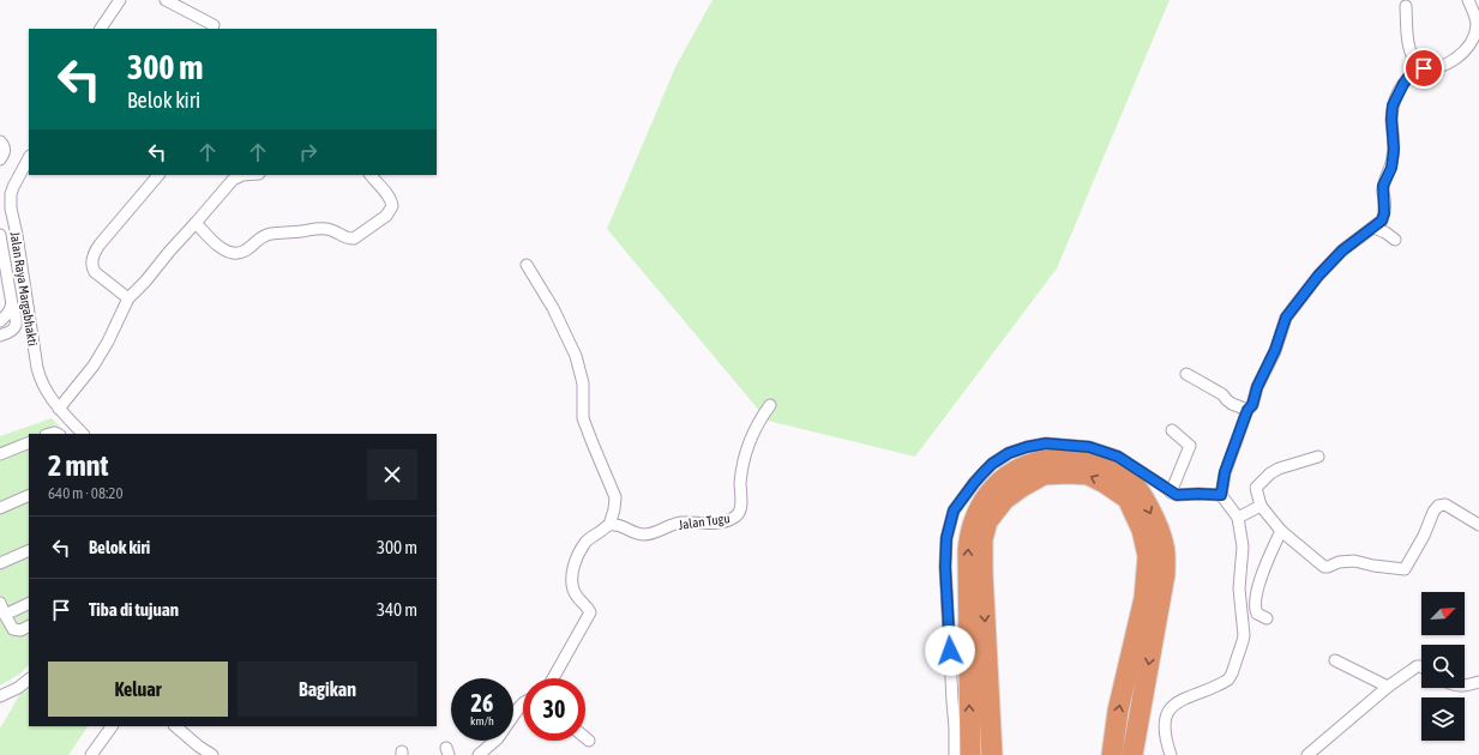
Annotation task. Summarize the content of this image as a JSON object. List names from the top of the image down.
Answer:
{
  "streets": {
    "street": ["Jalan Raya Margabhakti", "Jalan Tugu"]
  },
  "north": "top right",
  "page": {
    "turn": ["300 m", "Belok kiri"],
    "heading": ["2 mnt", "640 m · 08:20"],
    "list": [
      {
        "name": "Belok kiri",
        "value": "300 m"
      },
      {
        "name": "Tiba di tujuan",
        "value": "340 m"
      }
    ],
    "buttons": ["Keluar", "Bagikan"],
    "speed": "26 km/h",
    "limit": "30"
  }
}
